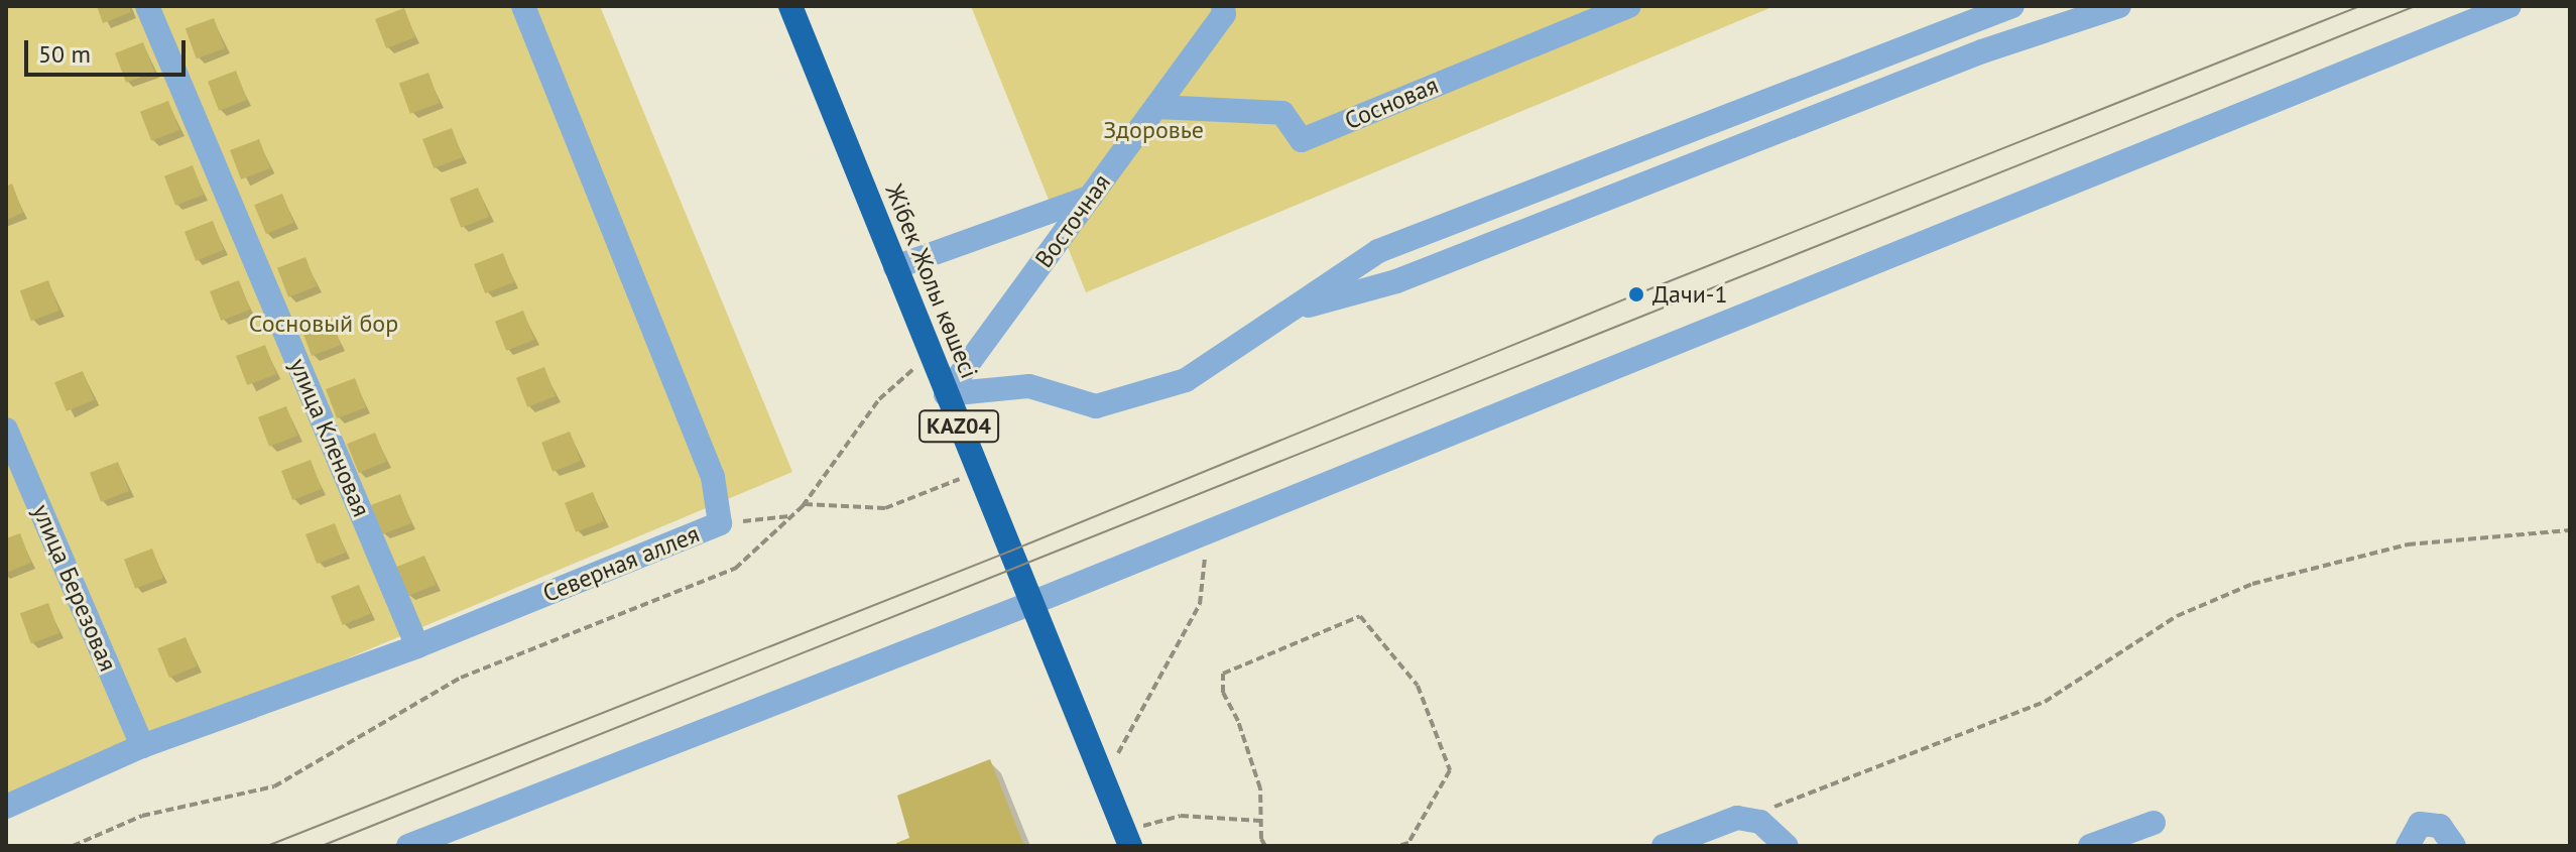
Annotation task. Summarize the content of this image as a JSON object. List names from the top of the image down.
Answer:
{
  "streets": {
    "highway": ["Жібек Жолы көшесі", "KАZ04"],
    "street": [
      "Сосновая",
      "Восточная",
      "улица Кленовая",
      "Северная аллея",
      "улица Березовая"
    ]
  },
  "crossings": [
    ["Сосновая", "Восточная"],
    ["Восточная", "Жібек Жолы көшесі"],
    ["улица Кленовая", "Северная аллея"],
    ["Северная аллея", "улица Березовая"]
  ],
  "parks": ["Здоровье", "Сосновый бор"],
  "places": ["Дачи-1"],
  "scale_bar": "50 m"
}
